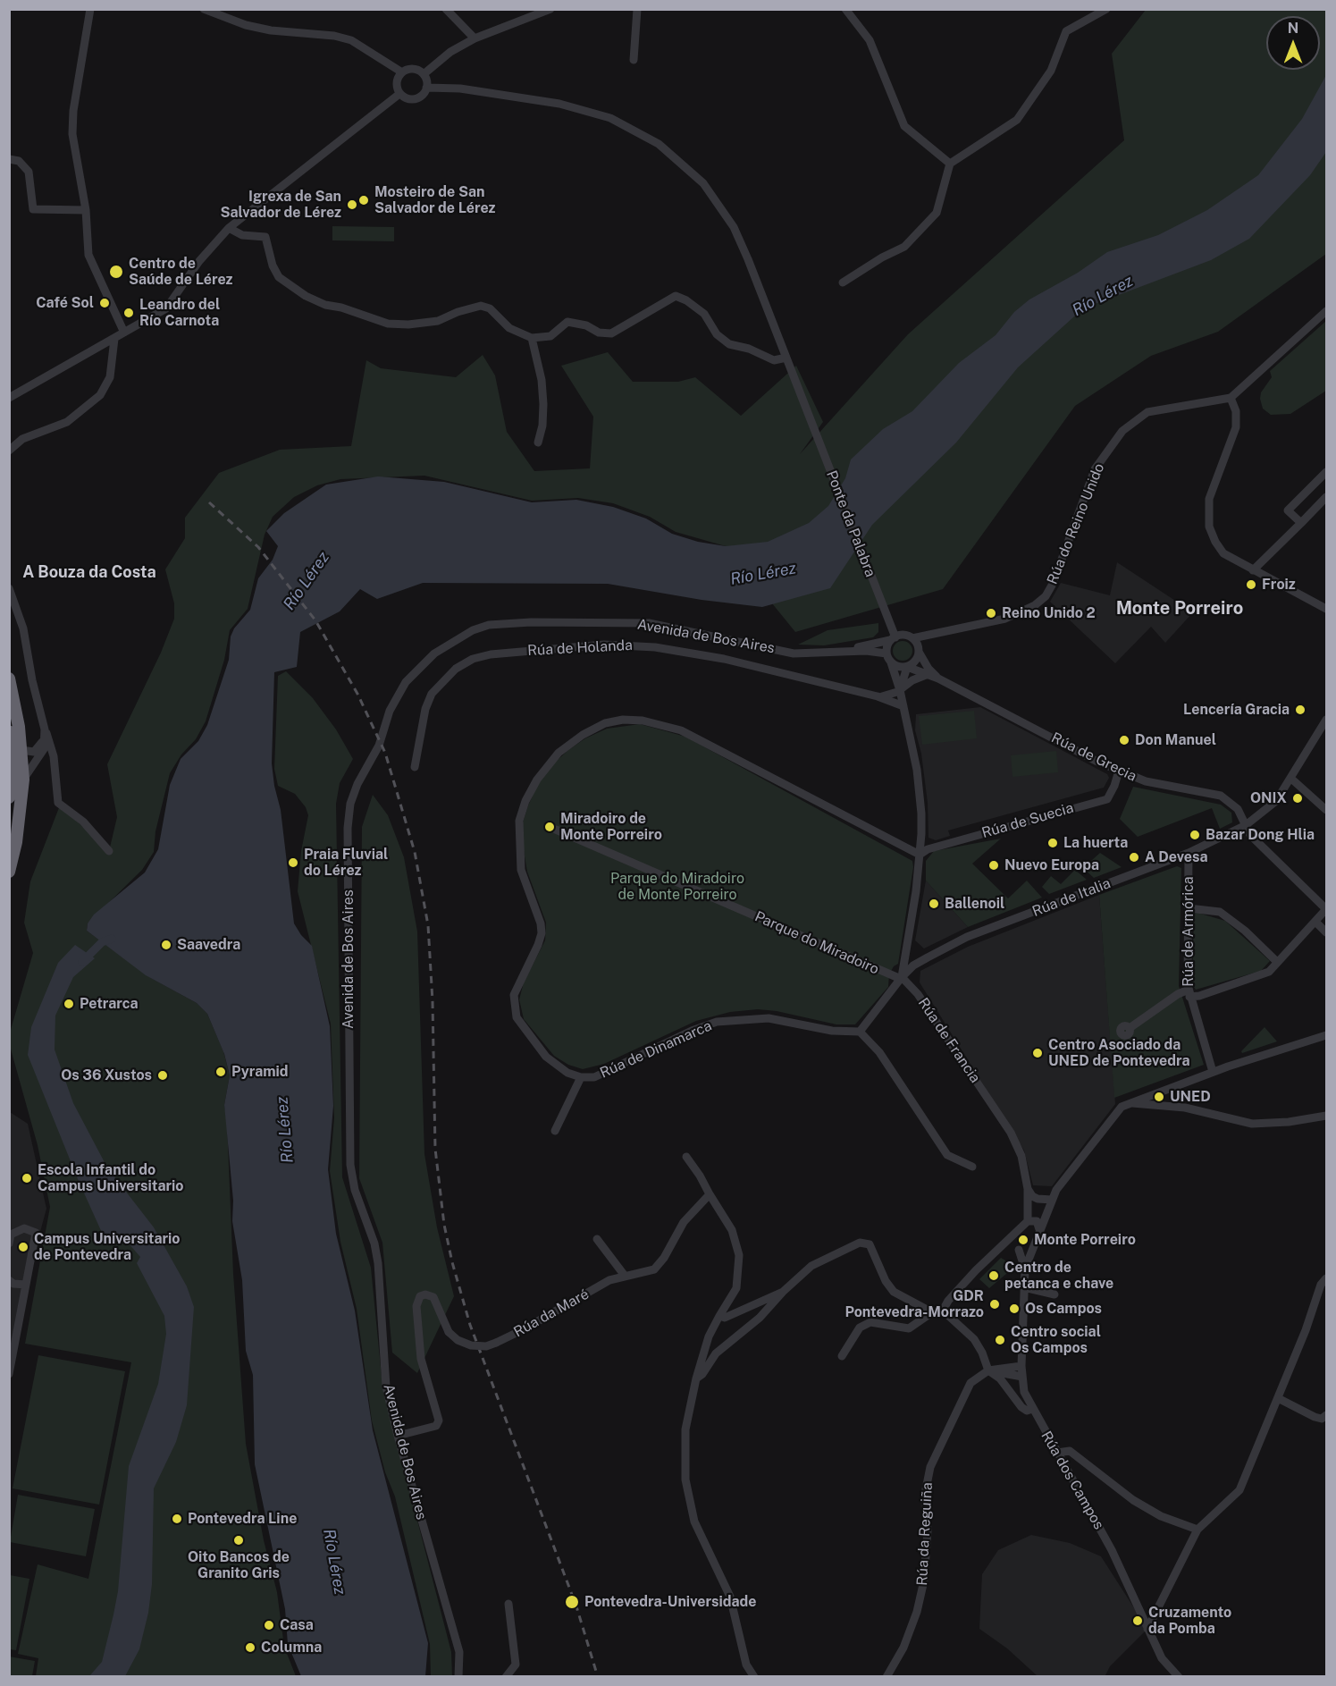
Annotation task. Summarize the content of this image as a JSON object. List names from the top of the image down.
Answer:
{
  "streets": {
    "street": [
      "Ponte da Palabra",
      "Rúa do Reino Unido",
      "Avenida de Bos Aires",
      "Rúa de Holanda",
      "Rúa de Grecia",
      "Rúa de Suecia",
      "Rúa de Italia",
      "Rúa de Armórica",
      "Parque do Miradoiro",
      "Rúa de Francia",
      "Rúa de Dinamarca",
      "Rúa da Maré",
      "Rúa dos Campos",
      "Rúa da Reguiña"
    ]
  },
  "crossings": [
    ["Ponte da Palabra", "Rúa do Reino Unido"],
    ["Ponte da Palabra", "Avenida de Bos Aires"],
    ["Ponte da Palabra", "Rúa de Grecia"],
    ["Rúa do Reino Unido", "Avenida de Bos Aires"],
    ["Rúa do Reino Unido", "Rúa de Grecia"],
    ["Avenida de Bos Aires", "Rúa de Grecia"],
    ["Avenida de Bos Aires", "Rúa da Maré"],
    ["Rúa de Holanda", "Rúa de Grecia"],
    ["Rúa de Grecia", "Rúa de Suecia"],
    ["Rúa de Grecia", "Rúa de Italia"],
    ["Rúa de Suecia", "Rúa de Dinamarca"],
    ["Rúa de Italia", "Rúa de Armórica"],
    ["Rúa de Italia", "Parque do Miradoiro"],
    ["Rúa de Italia", "Rúa de Francia"],
    ["Parque do Miradoiro", "Rúa de Francia"],
    ["Rúa de Francia", "Rúa dos Campos"]
  ],
  "districts": ["A Bouza da Costa", "Monte Porreiro"],
  "water": ["Río Lérez"],
  "parks": ["Parque do Miradoiro de Monte Porreiro"],
  "places": [
    "Mosteiro de San Salvador de Lérez",
    "Igrexa de San Salvador de Lérez",
    "Centro de Saúde de Lérez",
    "Café Sol",
    "Leandro del Río Carnota",
    "Froiz",
    "Reino Unido 2",
    "Lencería Gracia",
    "Don Manuel",
    "ONIX",
    "Miradoiro de Monte Porreiro",
    "Bazar Dong Hlia",
    "La huerta",
    "A Devesa",
    "Praia Fluvial do Lérez",
    "Nuevo Europa",
    "Ballenoil",
    "Saavedra",
    "Petrarca",
    "Centro Asociado da UNED de Pontevedra",
    "Pyramid",
    "Os 36 Xustos",
    "UNED",
    "Escola Infantil do Campus Universitario",
    "Monte Porreiro",
    "Campus Universitario de Pontevedra",
    "Centro de petanca e chave",
    "GDR Pontevedra-Morrazo",
    "Os Campos",
    "Centro social Os Campos",
    "Pontevedra Line",
    "Oito Bancos de Granito Gris",
    "Pontevedra-Universidade",
    "Cruzamento da Pomba",
    "Casa",
    "Columna"
  ],
  "north": "top"
}
